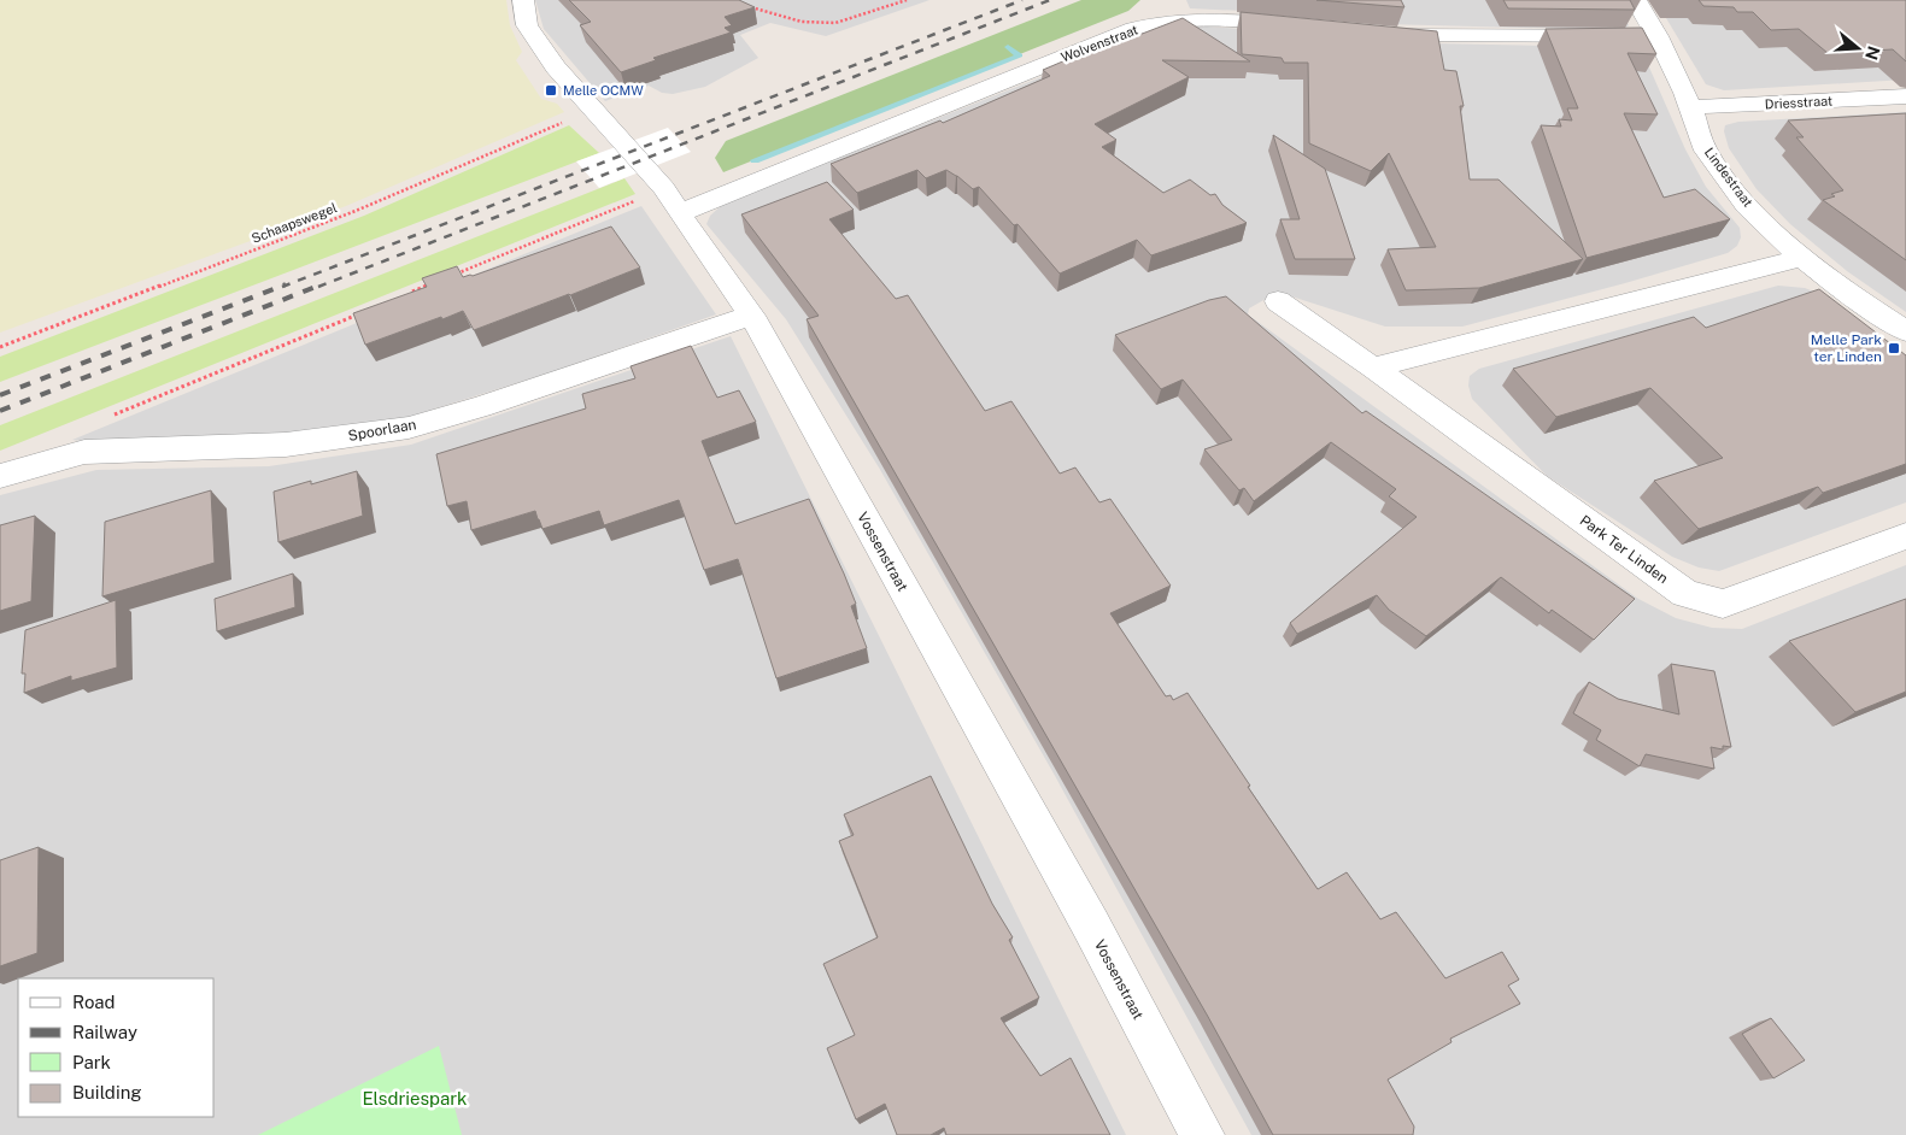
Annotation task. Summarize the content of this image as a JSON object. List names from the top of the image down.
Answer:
{
  "streets": {
    "street": [
      "Wolvenstraat",
      "Driesstraat",
      "Lindestraat",
      "Spoorlaan",
      "Park Ter Linden",
      "Vossenstraat"
    ],
    "path": ["Schaapswegel"]
  },
  "crossings": [
    ["Wolvenstraat", "Vossenstraat"],
    ["Driesstraat", "Lindestraat"],
    ["Schaapswegel", "Vossenstraat"],
    ["Spoorlaan", "Vossenstraat"]
  ],
  "parks": ["Elsdriespark"],
  "places": {
    "transit": ["Melle OCMW", "Melle Park ter Linden"]
  },
  "legend": [
    "Road",
    "Railway",
    "Park",
    "Building"
  ],
  "north": "right"
}
